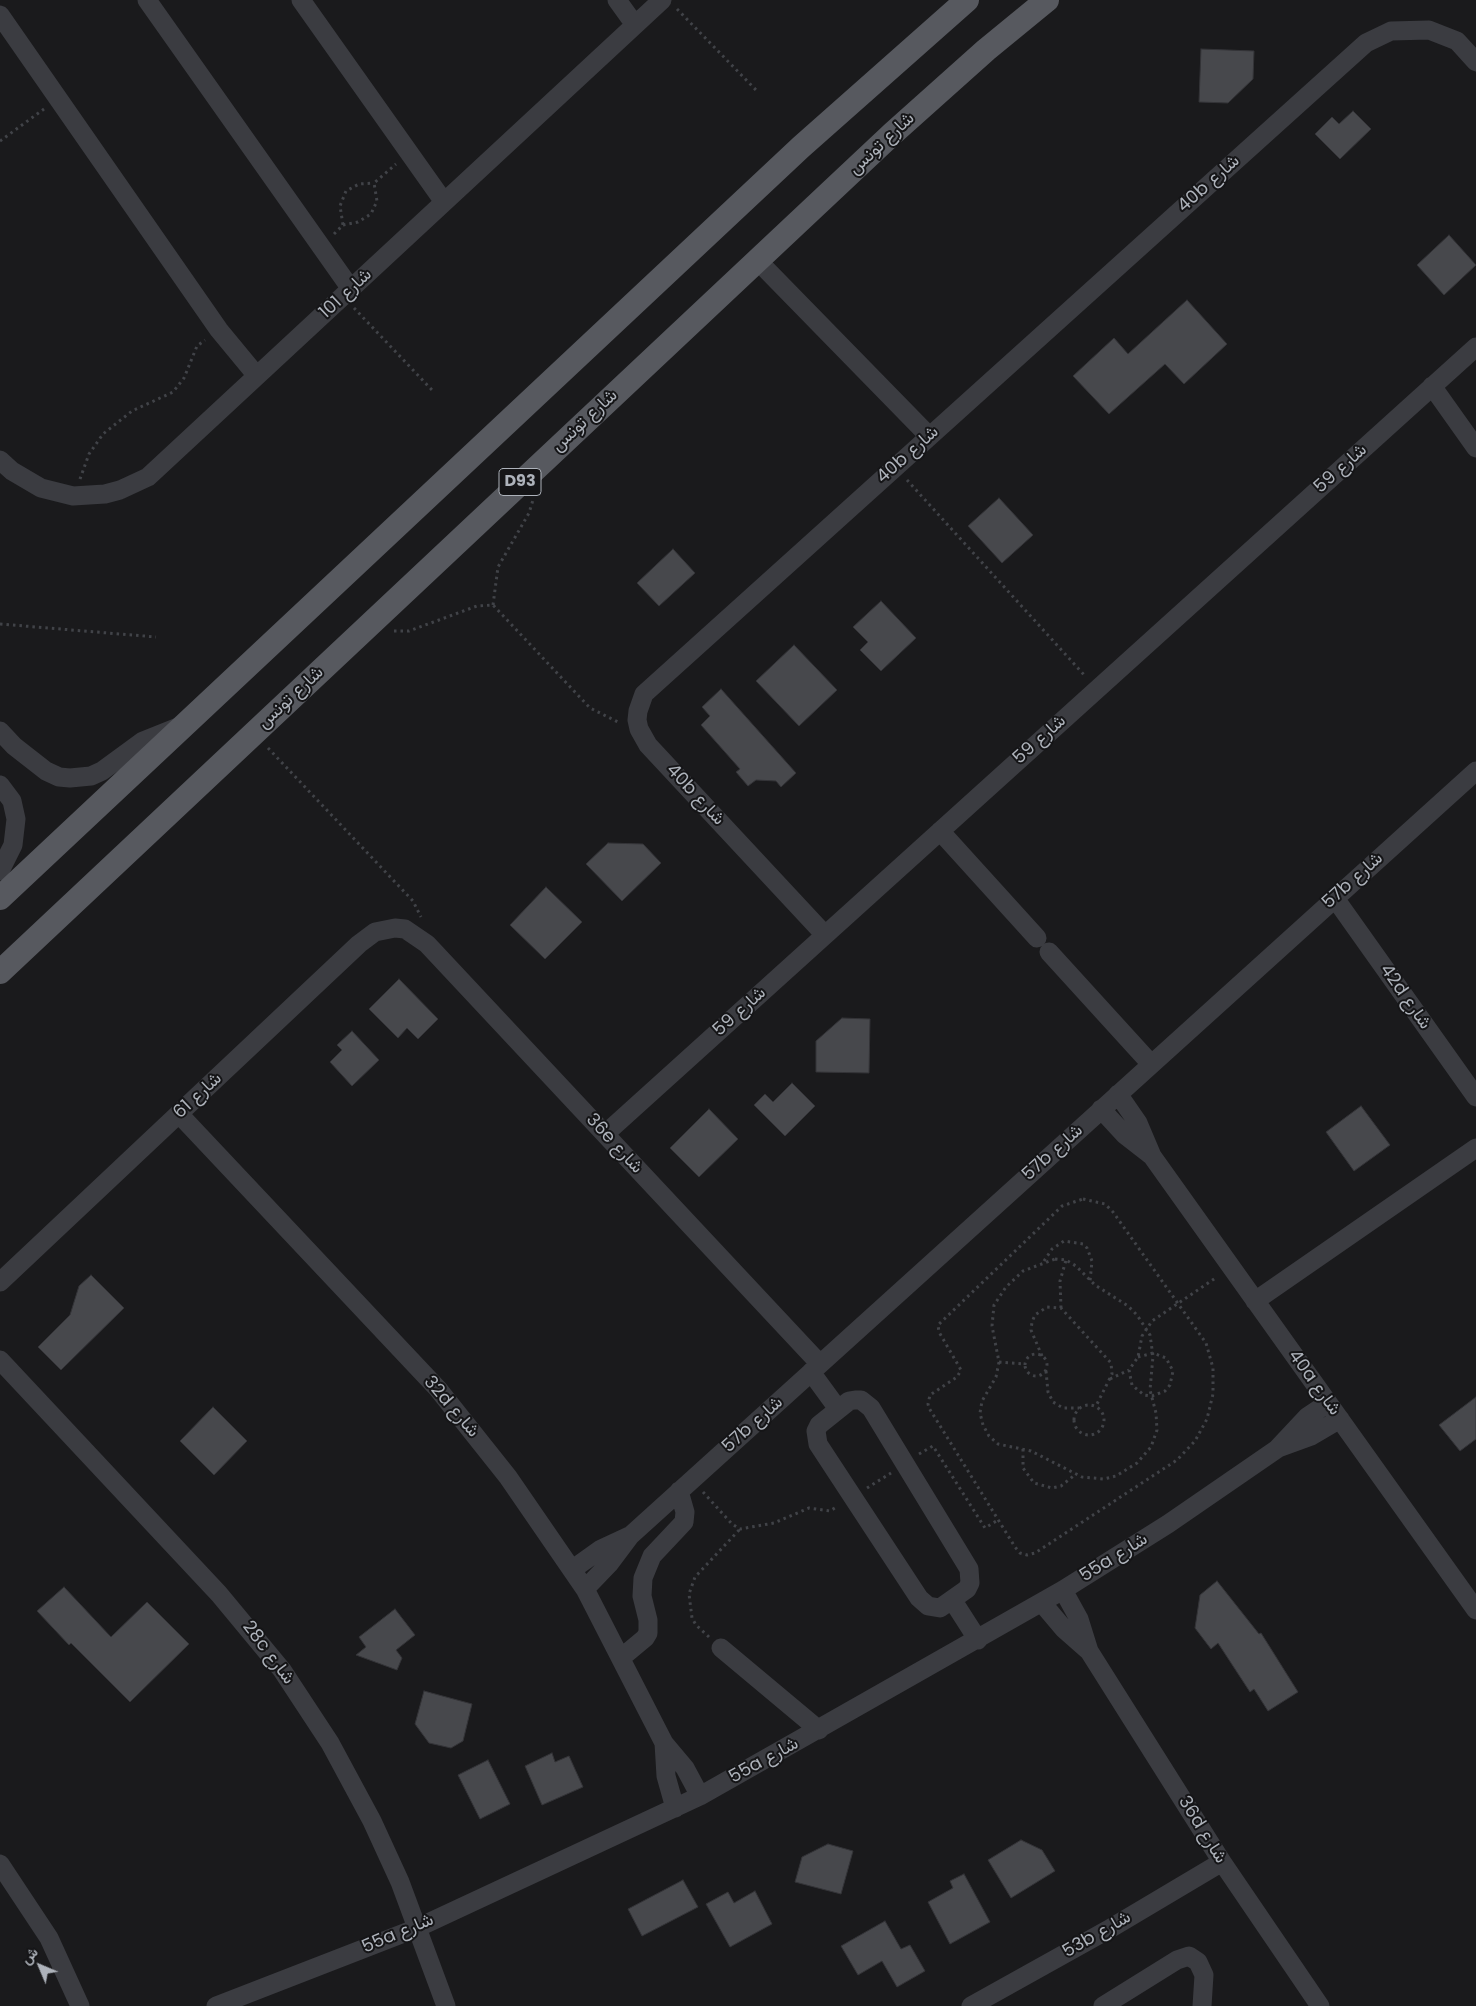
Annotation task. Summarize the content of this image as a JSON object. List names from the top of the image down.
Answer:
{
  "streets": {
    "main road": ["شارع تونس", "D93"],
    "street": [
      "40b شارع",
      "شارع 101",
      "شارع 59",
      "57b شارع",
      "42d شارع",
      "شارع 61",
      "36e شارع",
      "40a شارع",
      "32d شارع",
      "55a شارع",
      "28c شارع",
      "36d شارع",
      "53b شارع"
    ]
  },
  "crossings": [
    ["40b شارع", "شارع 59"],
    ["شارع 59", "36e شارع"],
    ["57b شارع", "42d شارع"],
    ["57b شارع", "36e شارع"],
    ["57b شارع", "40a شارع"],
    ["57b شارع", "32d شارع"],
    ["شارع 61", "36e شارع"],
    ["شارع 61", "32d شارع"],
    ["40a شارع", "55a شارع"],
    ["32d شارع", "55a شارع"],
    ["55a شارع", "28c شارع"],
    ["55a شارع", "36d شارع"],
    ["36d شارع", "53b شارع"]
  ],
  "north": "top left"
}
